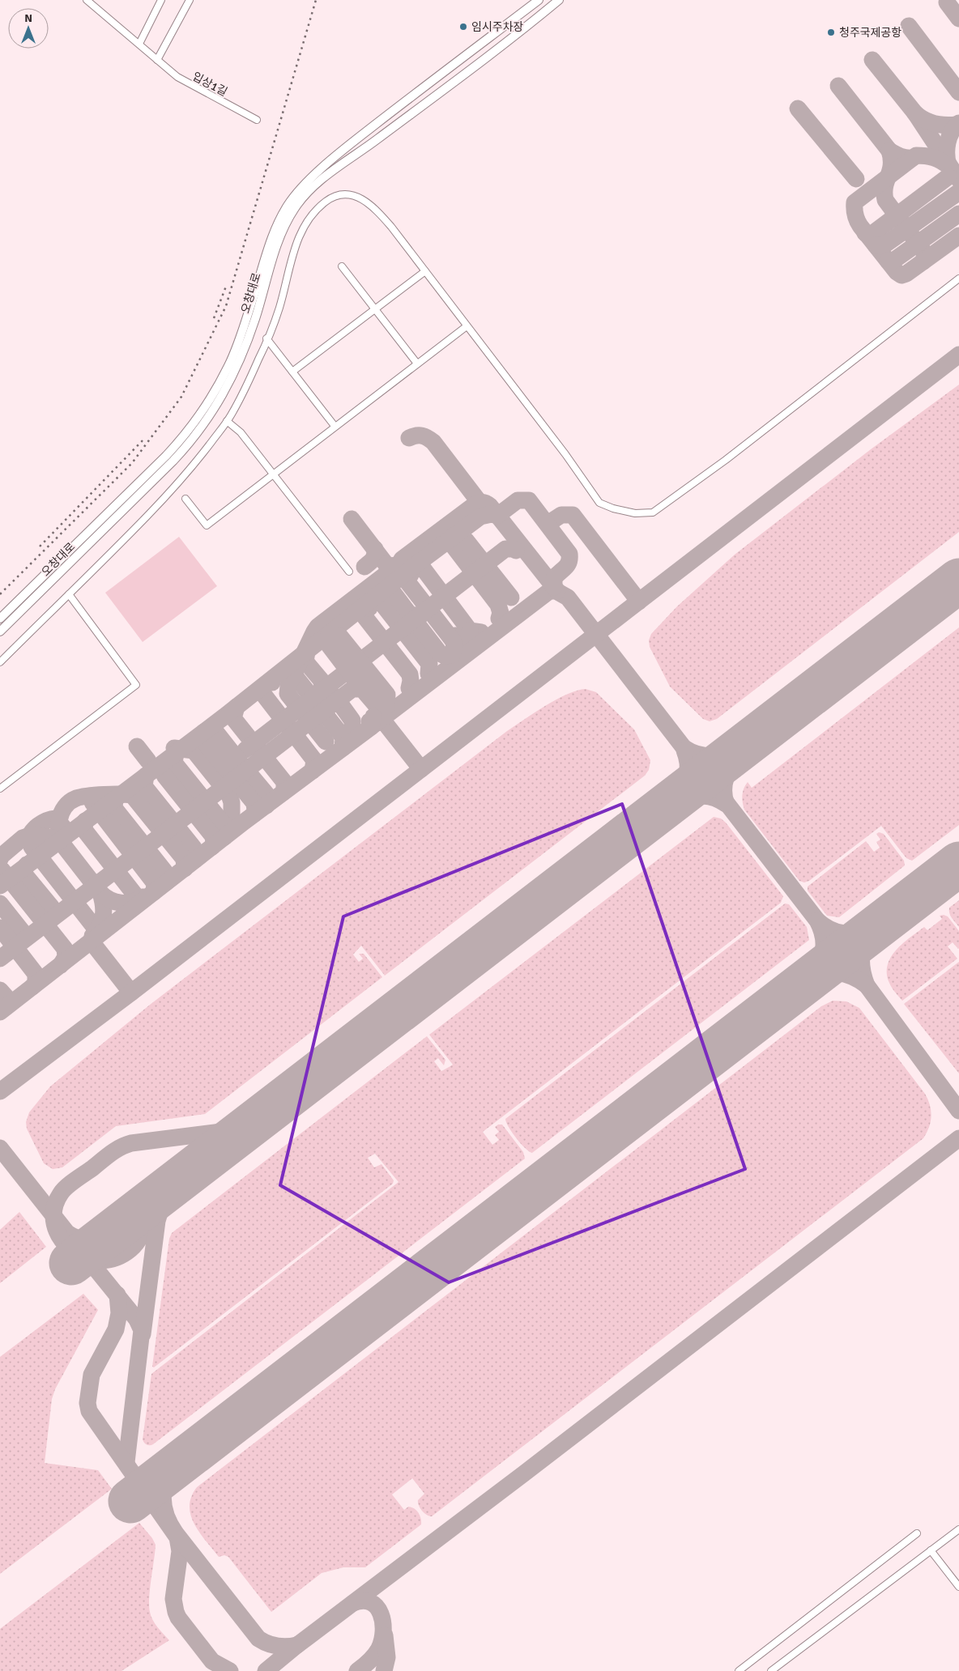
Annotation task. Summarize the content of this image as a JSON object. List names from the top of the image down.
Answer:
{
  "streets": {
    "main road": ["오창대로"],
    "street": ["입상1길"]
  },
  "places": ["임시주차장", "청주국제공항"],
  "north": "top"
}
